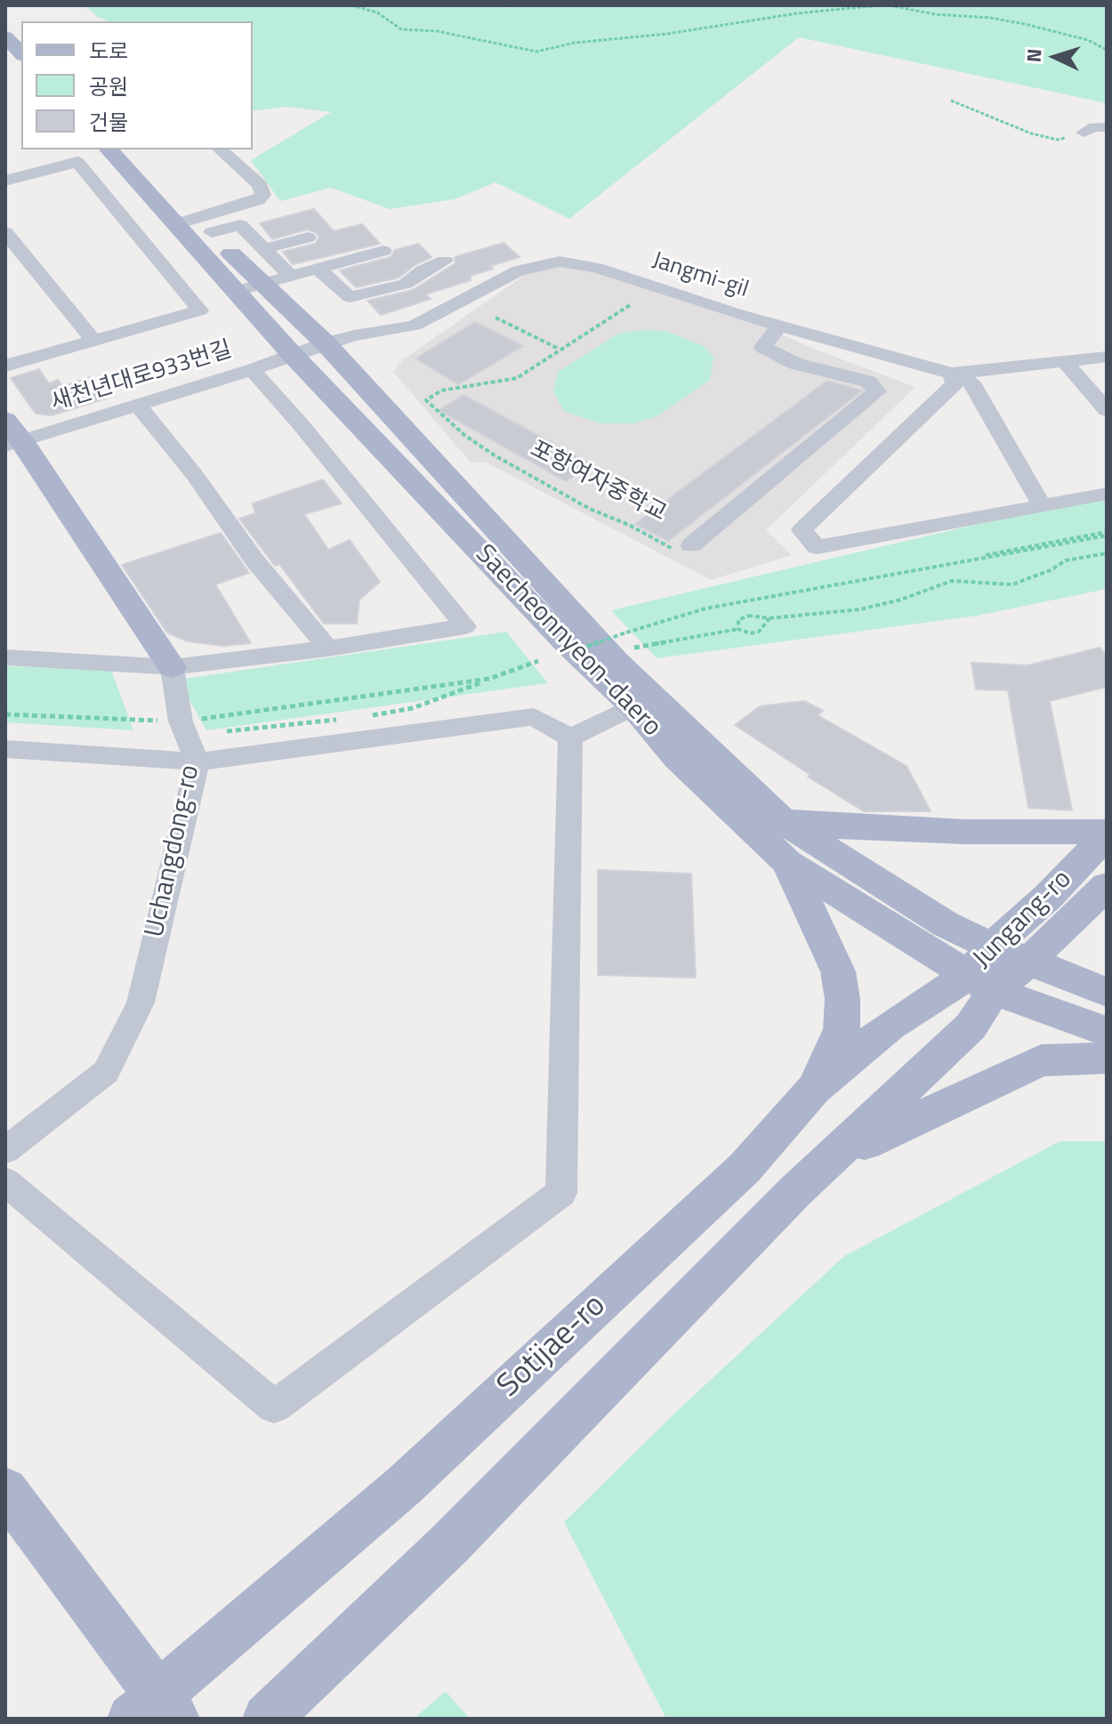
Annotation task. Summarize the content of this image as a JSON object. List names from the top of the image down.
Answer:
{
  "streets": {
    "main road": [
      "Saecheonnyeon-daero",
      "Uchangdong-ro",
      "Jungang-ro",
      "Sotijae-ro"
    ],
    "street": ["Jangmi-gil", "새천년대로933번길", "포항여자중학교"]
  },
  "crossings": [
    ["Jangmi-gil", "새천년대로933번길"],
    ["Jangmi-gil", "포항여자중학교"],
    ["Jangmi-gil", "Saecheonnyeon-daero"],
    ["새천년대로933번길", "Saecheonnyeon-daero"],
    ["새천년대로933번길", "Uchangdong-ro"],
    ["Saecheonnyeon-daero", "Jungang-ro"],
    ["Saecheonnyeon-daero", "Sotijae-ro"],
    ["Jungang-ro", "Sotijae-ro"]
  ],
  "legend": ["도로", "공원", "건물"],
  "north": "left"
}
